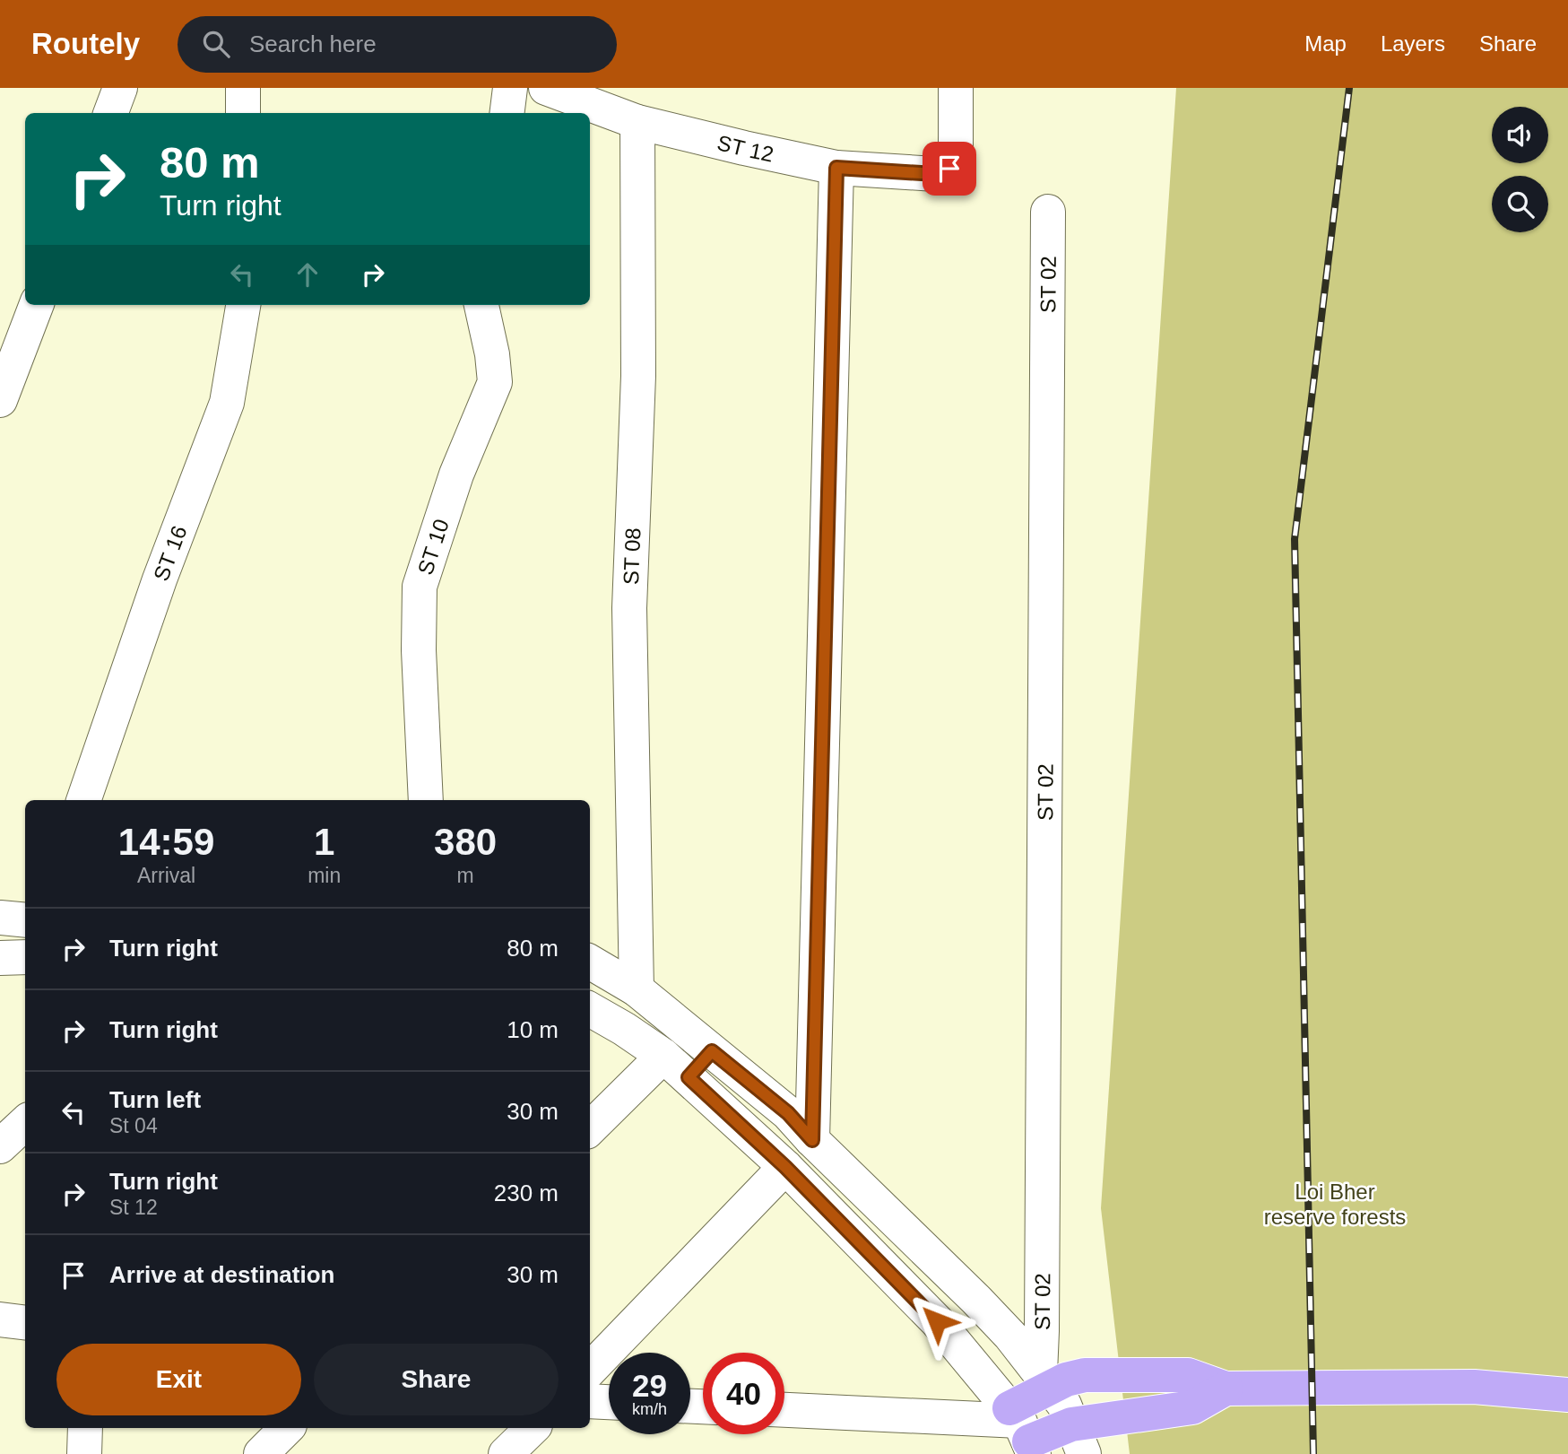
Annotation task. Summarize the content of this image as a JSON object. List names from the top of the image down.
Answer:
{
  "streets": {
    "street": [
      "ST 12",
      "ST 02",
      "ST 10",
      "ST 16",
      "ST 08"
    ]
  },
  "crossings": [
    ["ST 12", "ST 08"]
  ],
  "parks": ["Loi Bher reserve forests"],
  "page": {
    "header": "Routely",
    "search": "Search here",
    "nav": ["Map", "Layers", "Share"],
    "turn": ["80 m", "Turn right"],
    "eta": [
      "14:59",
      "Arrival",
      "1",
      "min",
      "380",
      "m"
    ],
    "list": [
      {
        "name": "Turn right",
        "value": "80 m"
      },
      {
        "name": "Turn right",
        "value": "10 m"
      },
      {
        "name": "Turn left",
        "note": "St 04",
        "value": "30 m"
      },
      {
        "name": "Turn right",
        "note": "St 12",
        "value": "230 m"
      },
      {
        "name": "Arrive at destination",
        "value": "30 m"
      }
    ],
    "buttons": ["Exit", "Share"],
    "speed": "29 km/h",
    "limit": "40"
  }
}
